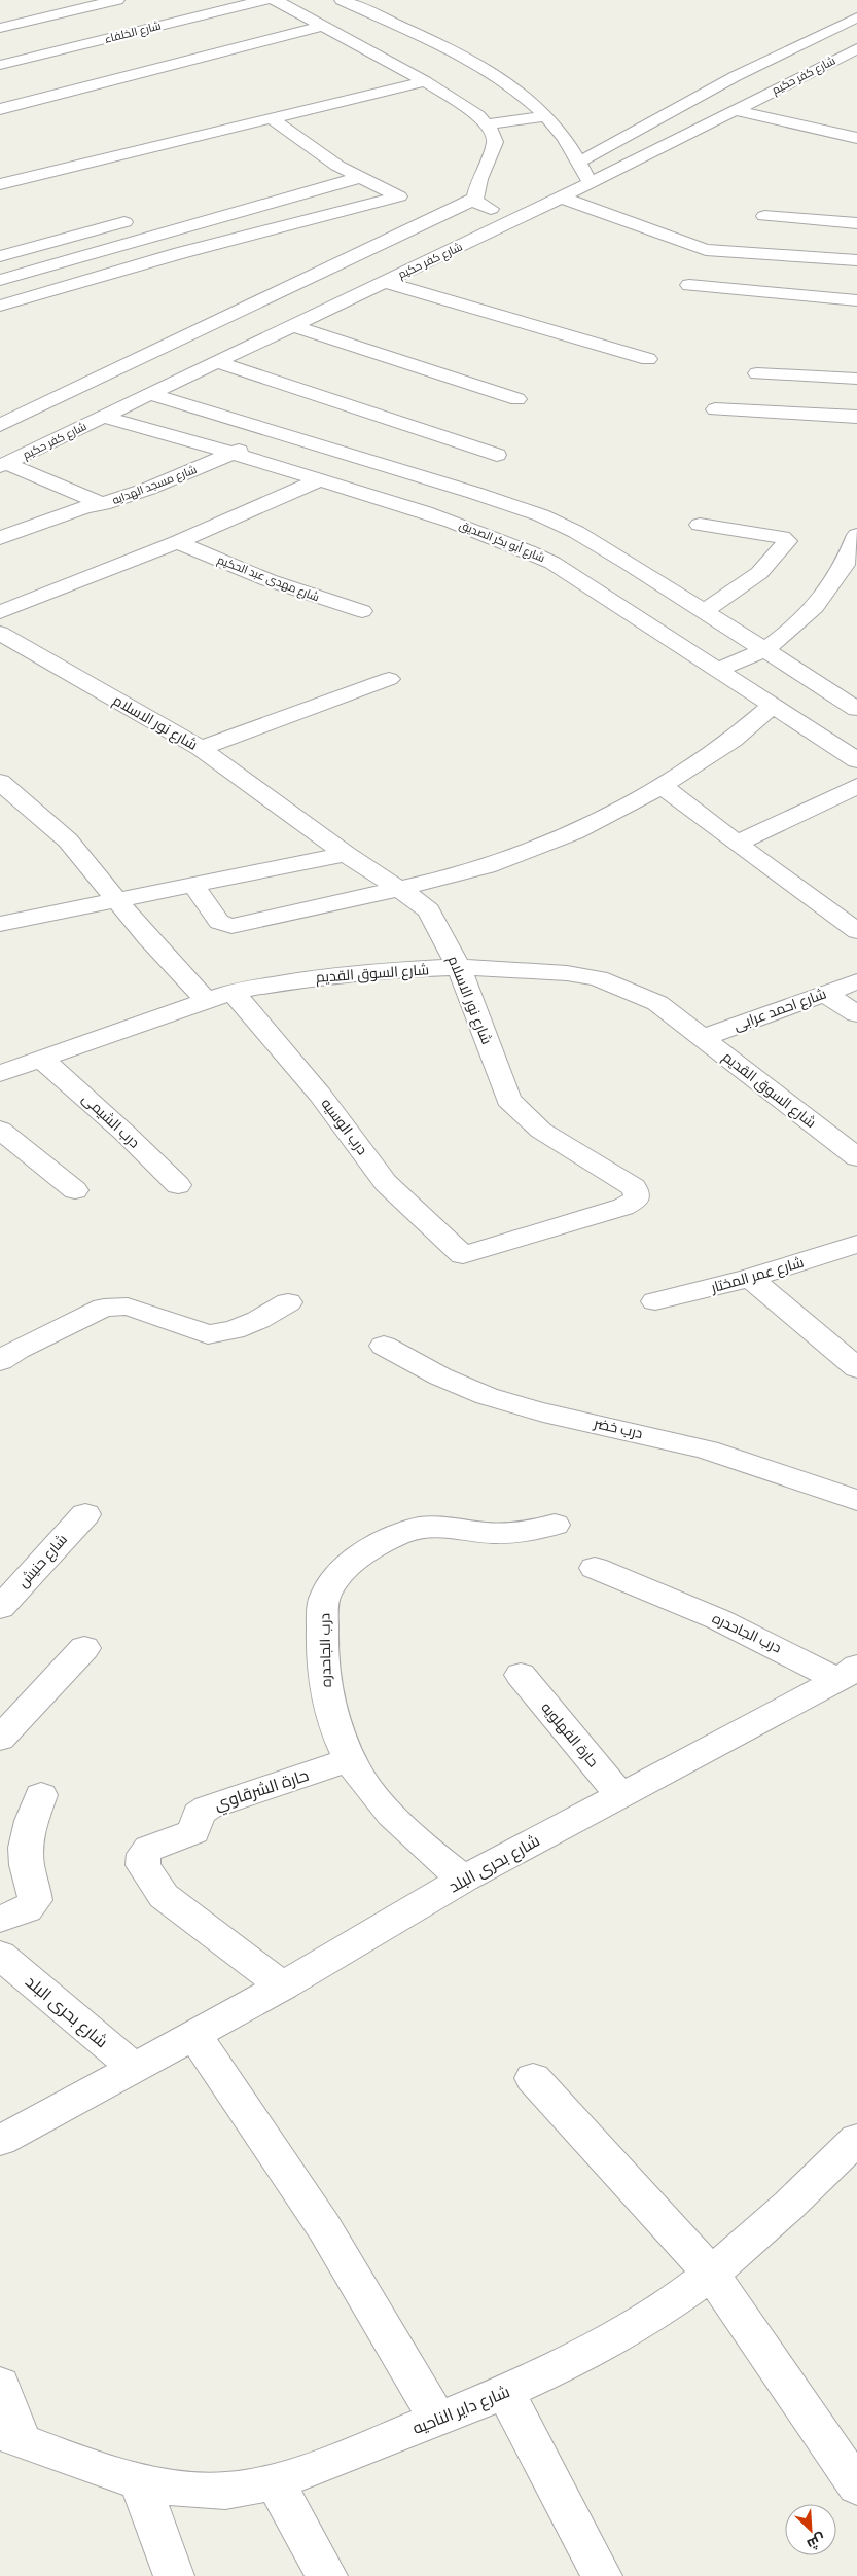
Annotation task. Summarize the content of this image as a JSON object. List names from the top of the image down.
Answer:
{
  "streets": {
    "street": [
      "شارع الخلفاء",
      "شارع كفر حكيم",
      "شارع مسجد الهدايه",
      "شارع أبو بكر الصديق",
      "شارع مهدى عبد الحكيم",
      "شارع نور الاسلام",
      "شارع السوق القديم",
      "شارع احمد عرابى",
      "درب الشيمى",
      "درب الوسيه",
      "شارع عمر المختار",
      "درب خضر",
      "شارع حنيش",
      "درب الجاحدره",
      "حارة الفهلويه",
      "حارة الشرقاوي",
      "شارع بحرى البلد",
      "شارع داير الناحيه"
    ]
  },
  "crossings": [
    ["شارع كفر حكيم", "شارع أبو بكر الصديق"],
    ["شارع مسجد الهدايه", "شارع أبو بكر الصديق"],
    ["شارع نور الاسلام", "شارع السوق القديم"],
    ["شارع نور الاسلام", "درب الوسيه"],
    ["شارع السوق القديم", "شارع احمد عرابى"],
    ["شارع السوق القديم", "درب الشيمى"],
    ["شارع السوق القديم", "درب الوسيه"],
    ["درب الجاحدره", "حارة الشرقاوي"],
    ["درب الجاحدره", "شارع بحرى البلد"],
    ["حارة الفهلويه", "شارع بحرى البلد"],
    ["حارة الشرقاوي", "شارع بحرى البلد"]
  ],
  "north": "bottom right"
}
